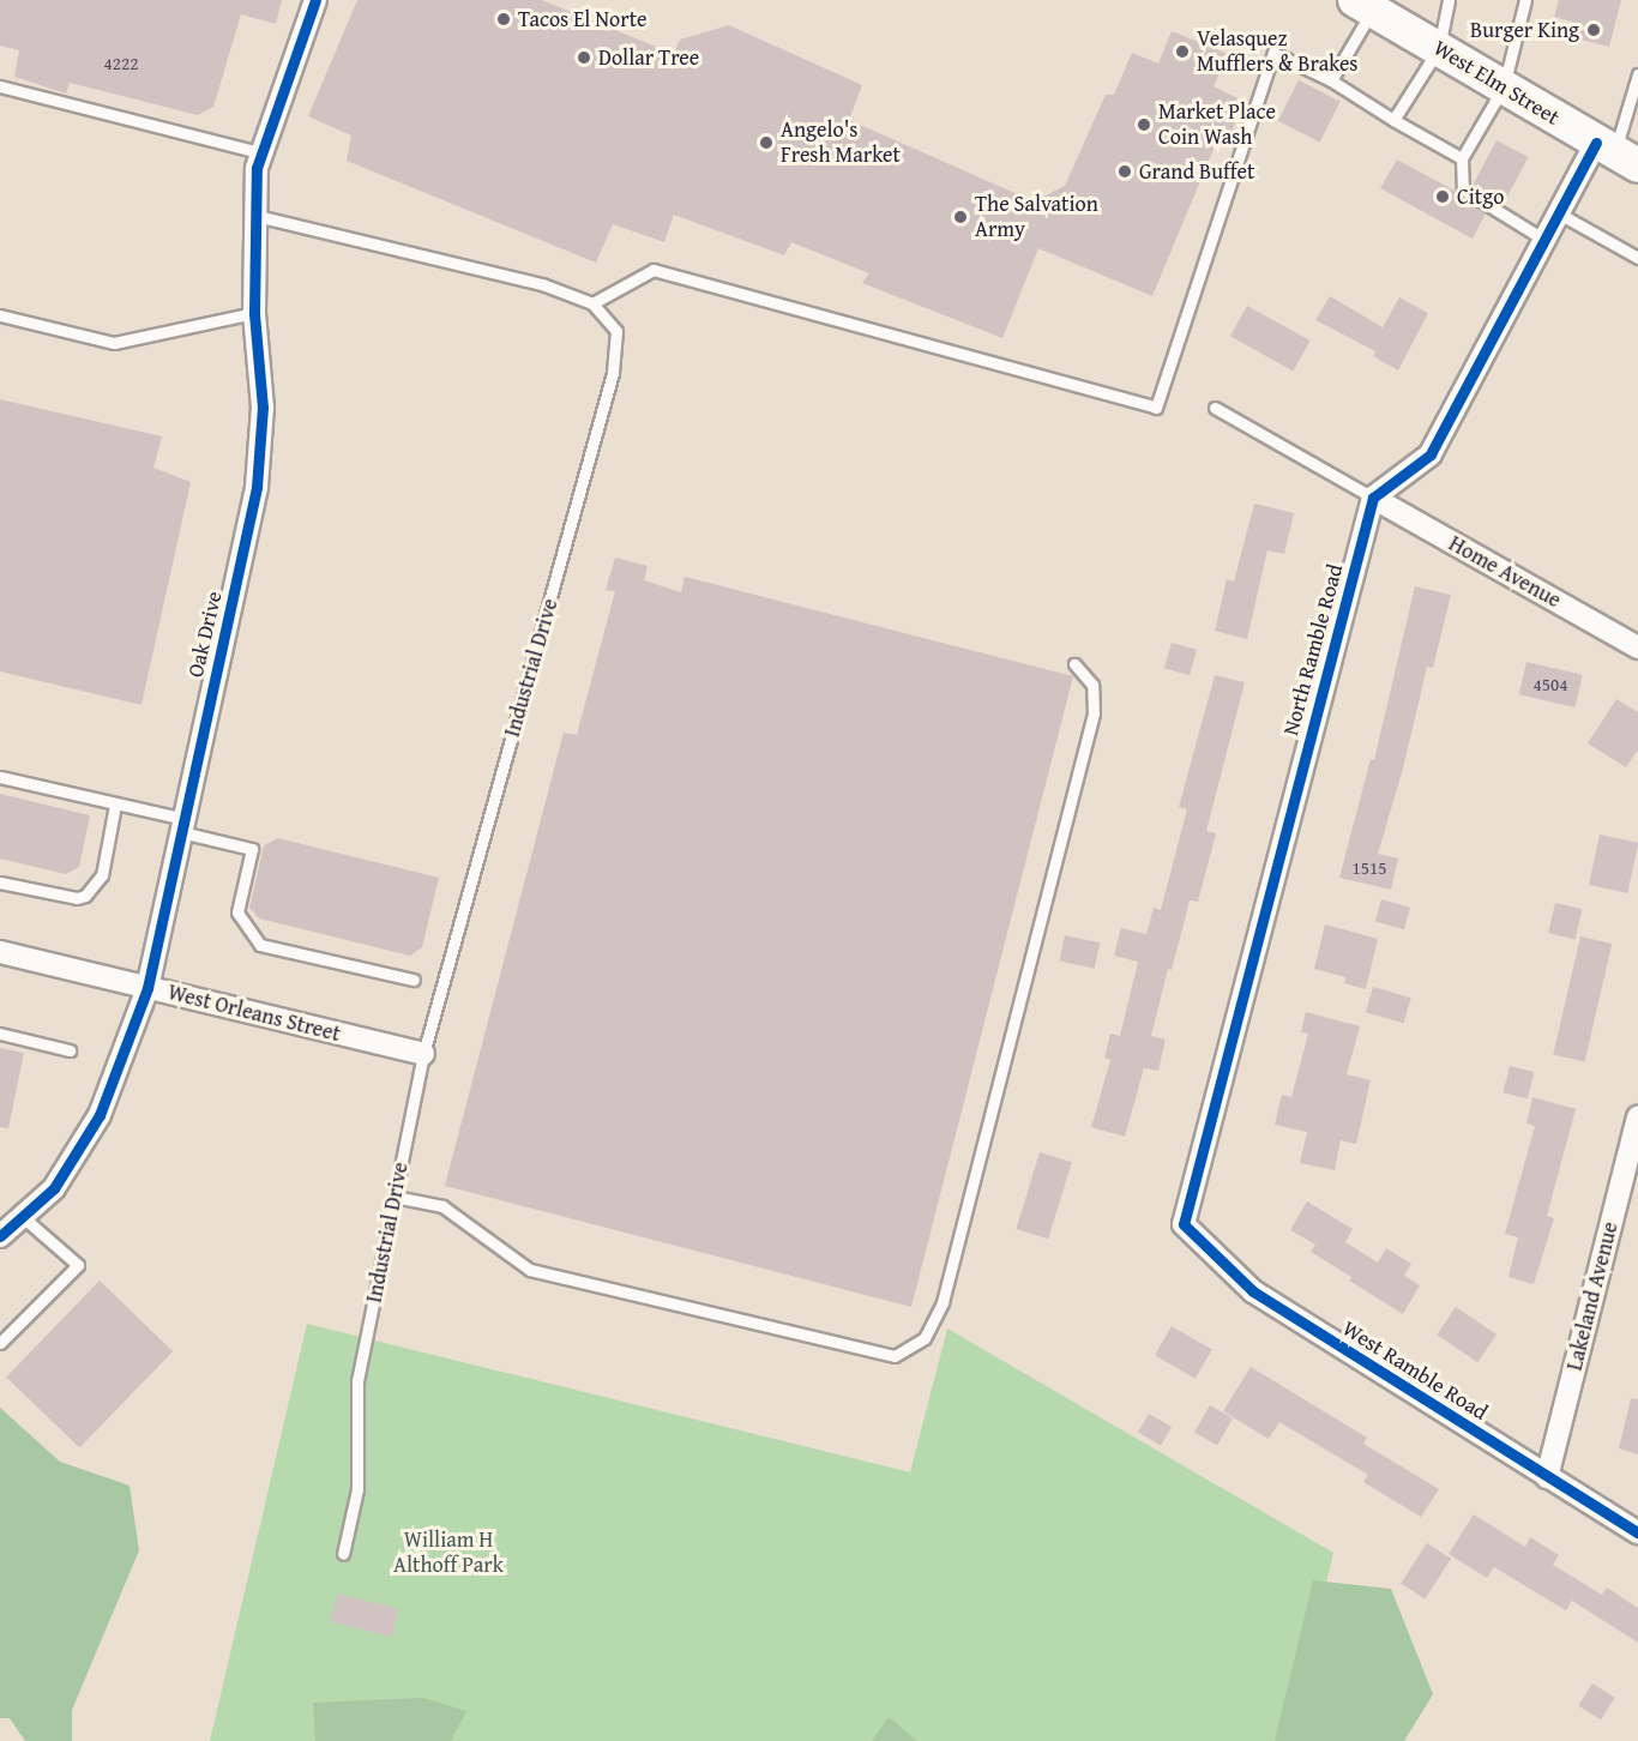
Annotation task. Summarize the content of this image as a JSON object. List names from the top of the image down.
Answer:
{
  "streets": {
    "main road": ["West Elm Street"],
    "street": [
      "Home Avenue",
      "Oak Drive",
      "North Ramble Road",
      "West Orleans Street",
      "Lakeland Avenue",
      "West Ramble Road"
    ],
    "lane": ["Industrial Drive"]
  },
  "crossings": [
    ["Home Avenue", "North Ramble Road"],
    ["Oak Drive", "Industrial Drive"],
    ["Oak Drive", "West Orleans Street"],
    ["North Ramble Road", "West Ramble Road"],
    ["Industrial Drive", "West Orleans Street"],
    ["Lakeland Avenue", "West Ramble Road"]
  ],
  "parks": ["William H Althoff Park"],
  "places": [
    "Tacos El Norte",
    "Burger King",
    "Velasquez Mufflers & Brakes",
    "Dollar Tree",
    "Market Place Coin Wash",
    "Angelo's Fresh Market",
    "Grand Buffet",
    "Citgo",
    "The Salvation Army"
  ],
  "house_numbers": ["4222", "4504", "1515"]
}
